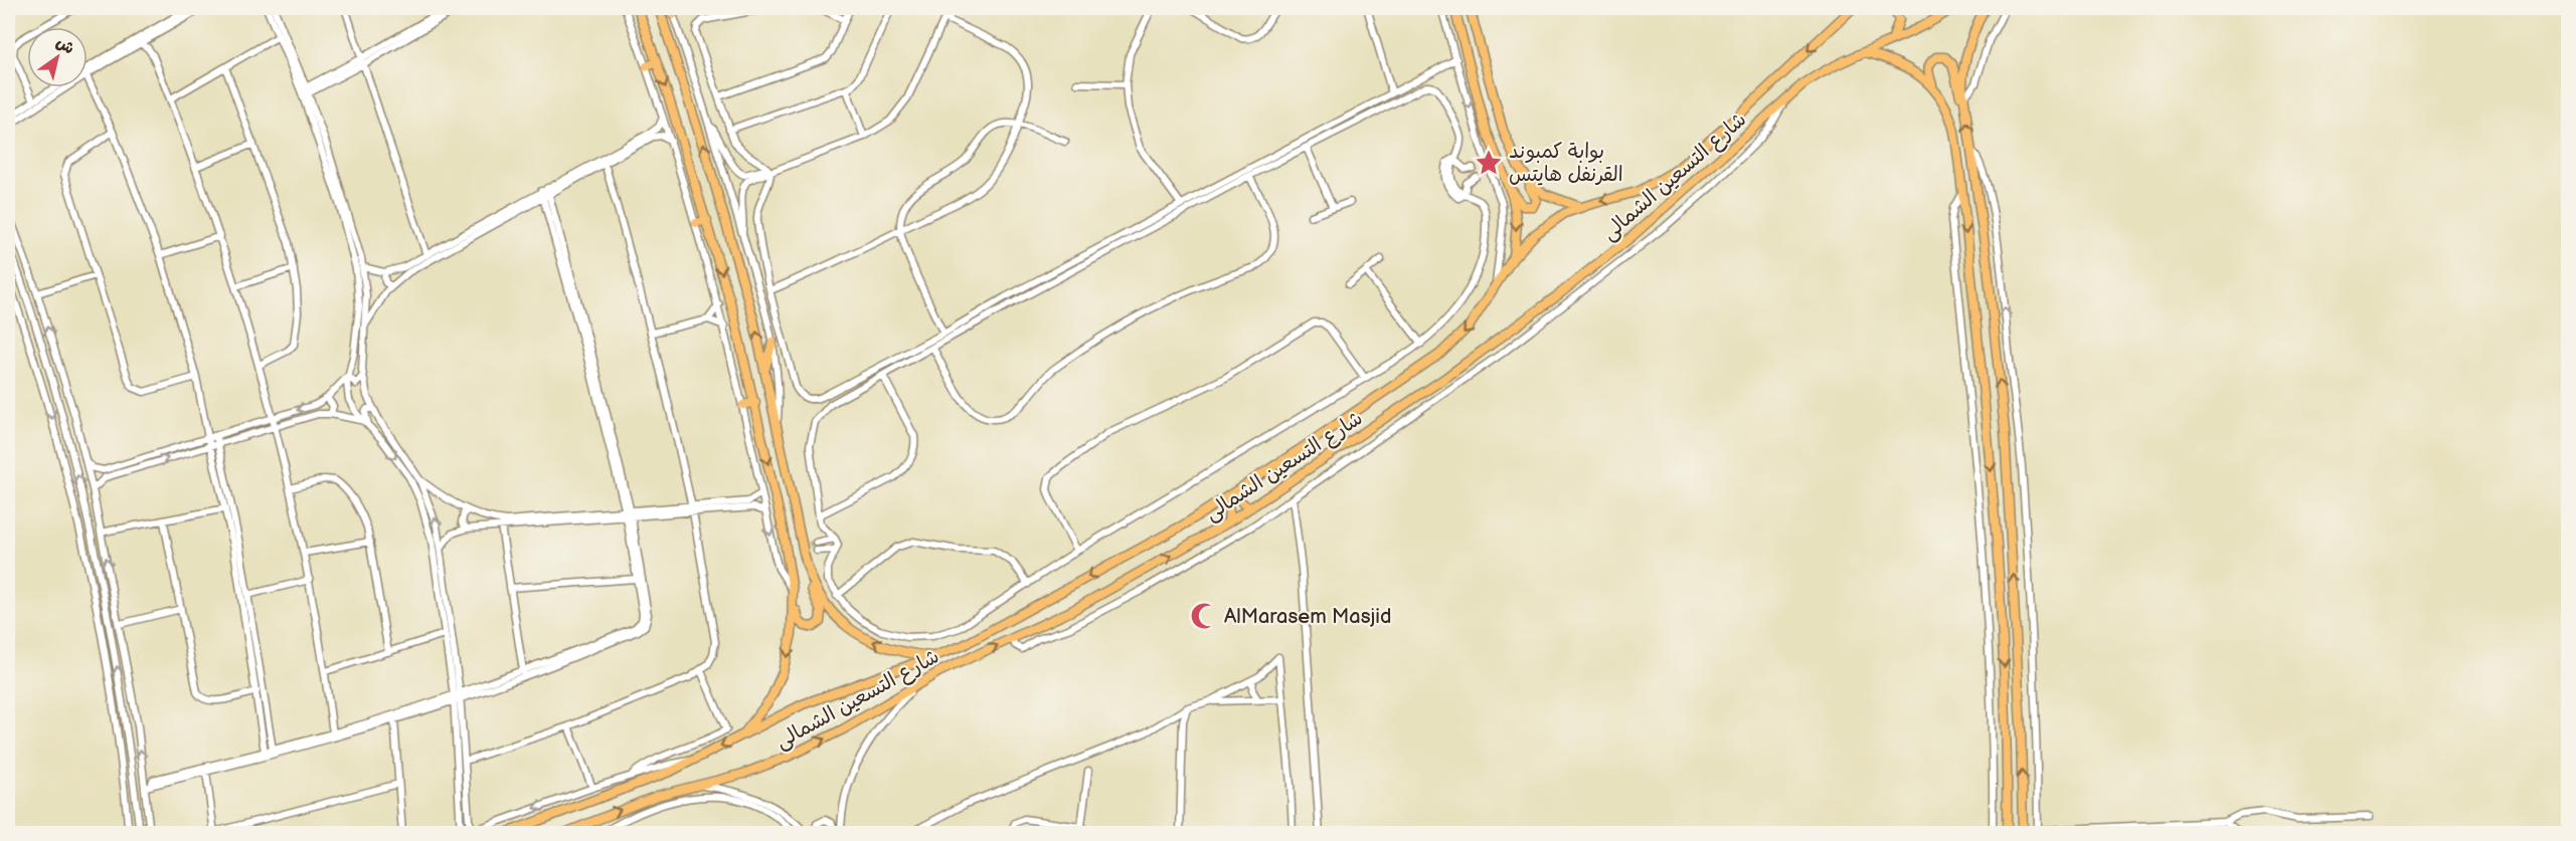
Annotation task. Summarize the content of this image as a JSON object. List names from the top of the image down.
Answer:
{
  "streets": {
    "main road": ["شارع التسعين الشمالى"]
  },
  "places": {
    "place": ["بوابة كمبوند القرنفل هايتس"],
    "mosque": ["AlMarasem Masjid"]
  },
  "north": "top right"
}
